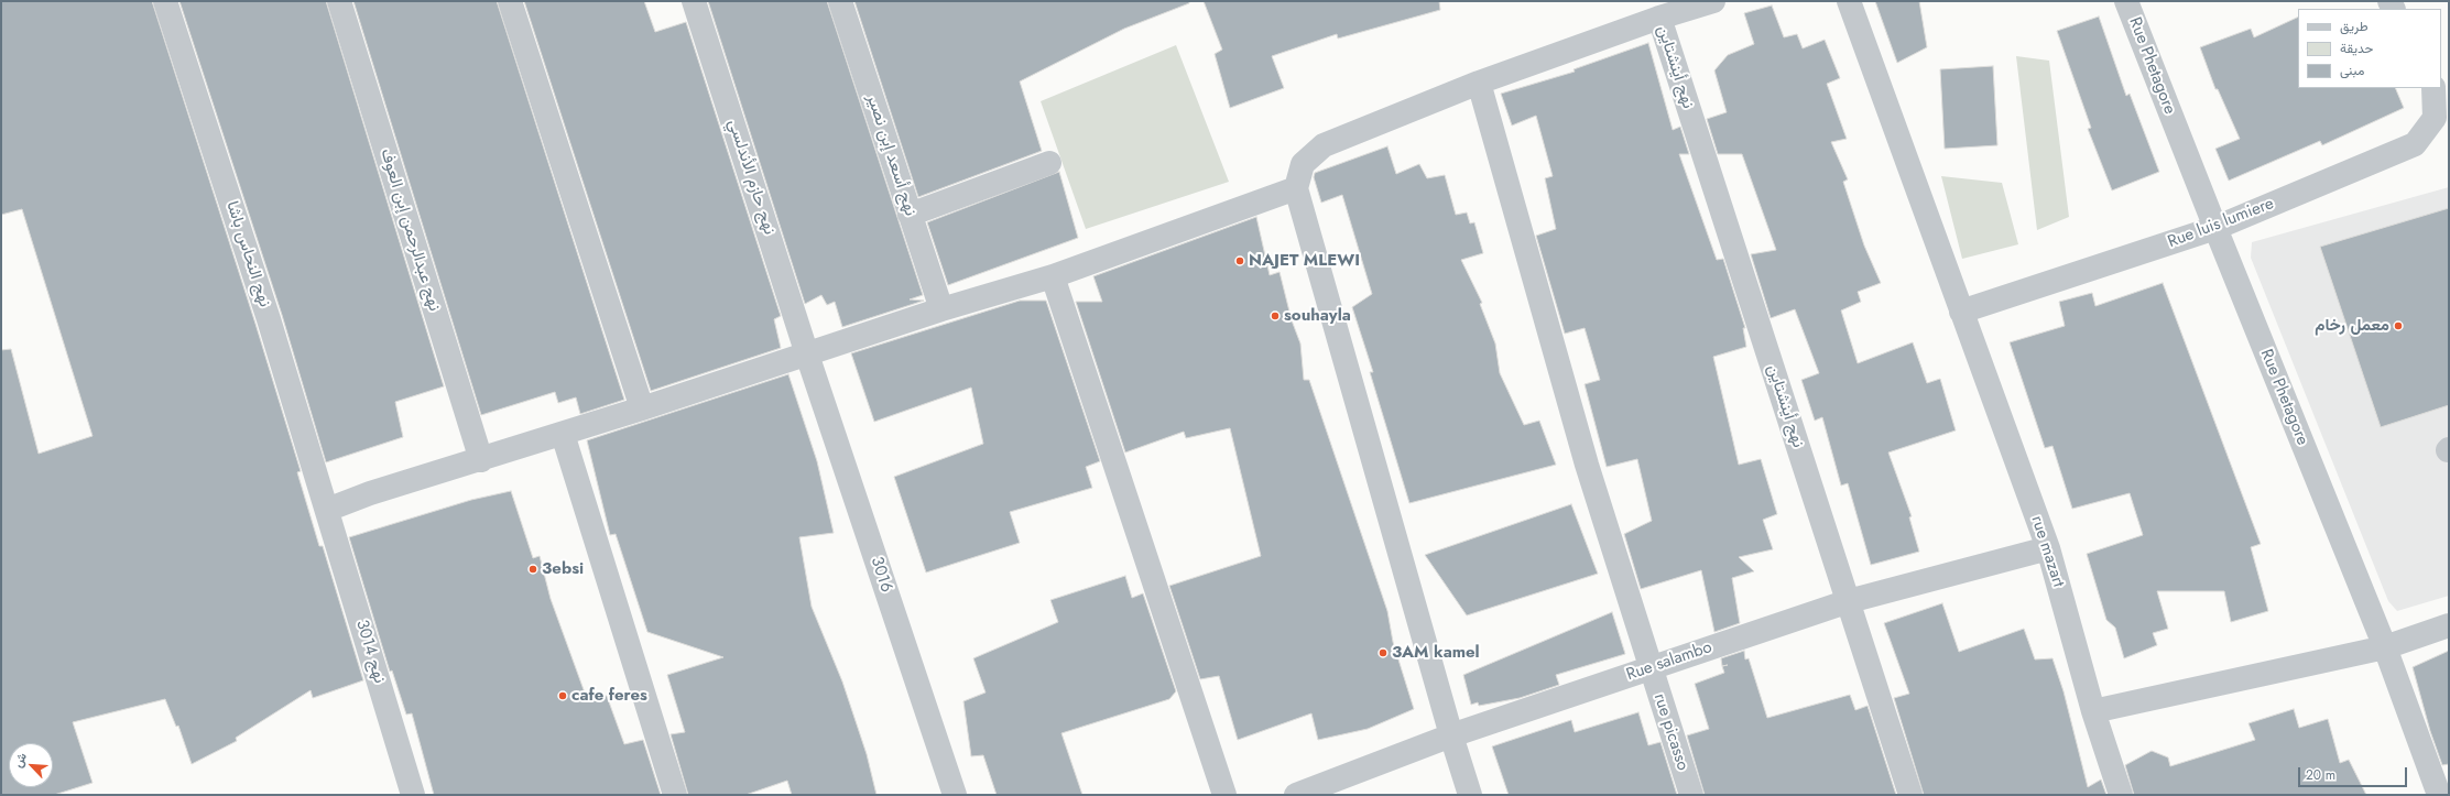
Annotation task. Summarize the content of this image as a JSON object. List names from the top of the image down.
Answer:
{
  "streets": {
    "street": [
      "Rue Phetagore",
      "نهج أينشتاين",
      "نهج أسعد إبن نصير",
      "نهج حازم الأندلسي",
      "Rue luis lumiere",
      "نهج عبدالرحمن إبن العوف",
      "نهج النحاس باشا",
      "rue mazart",
      "3016",
      "نهج 3014",
      "Rue salambo",
      "rue picasso"
    ]
  },
  "crossings": [
    ["Rue Phetagore", "Rue luis lumiere"],
    ["نهج أينشتاين", "Rue salambo"],
    ["نهج حازم الأندلسي", "3016"],
    ["Rue luis lumiere", "rue mazart"],
    ["نهج النحاس باشا", "نهج 3014"],
    ["rue mazart", "Rue salambo"],
    ["Rue salambo", "rue picasso"]
  ],
  "places": [
    "NAJET MLEWI",
    "souhayla",
    "معمل رخام",
    "3ebsi",
    "3AM kamel",
    "cafe feres"
  ],
  "legend": ["طريق", "حديقة", "مبنى"],
  "scale_bar": "20 m",
  "north": "top left"
}
